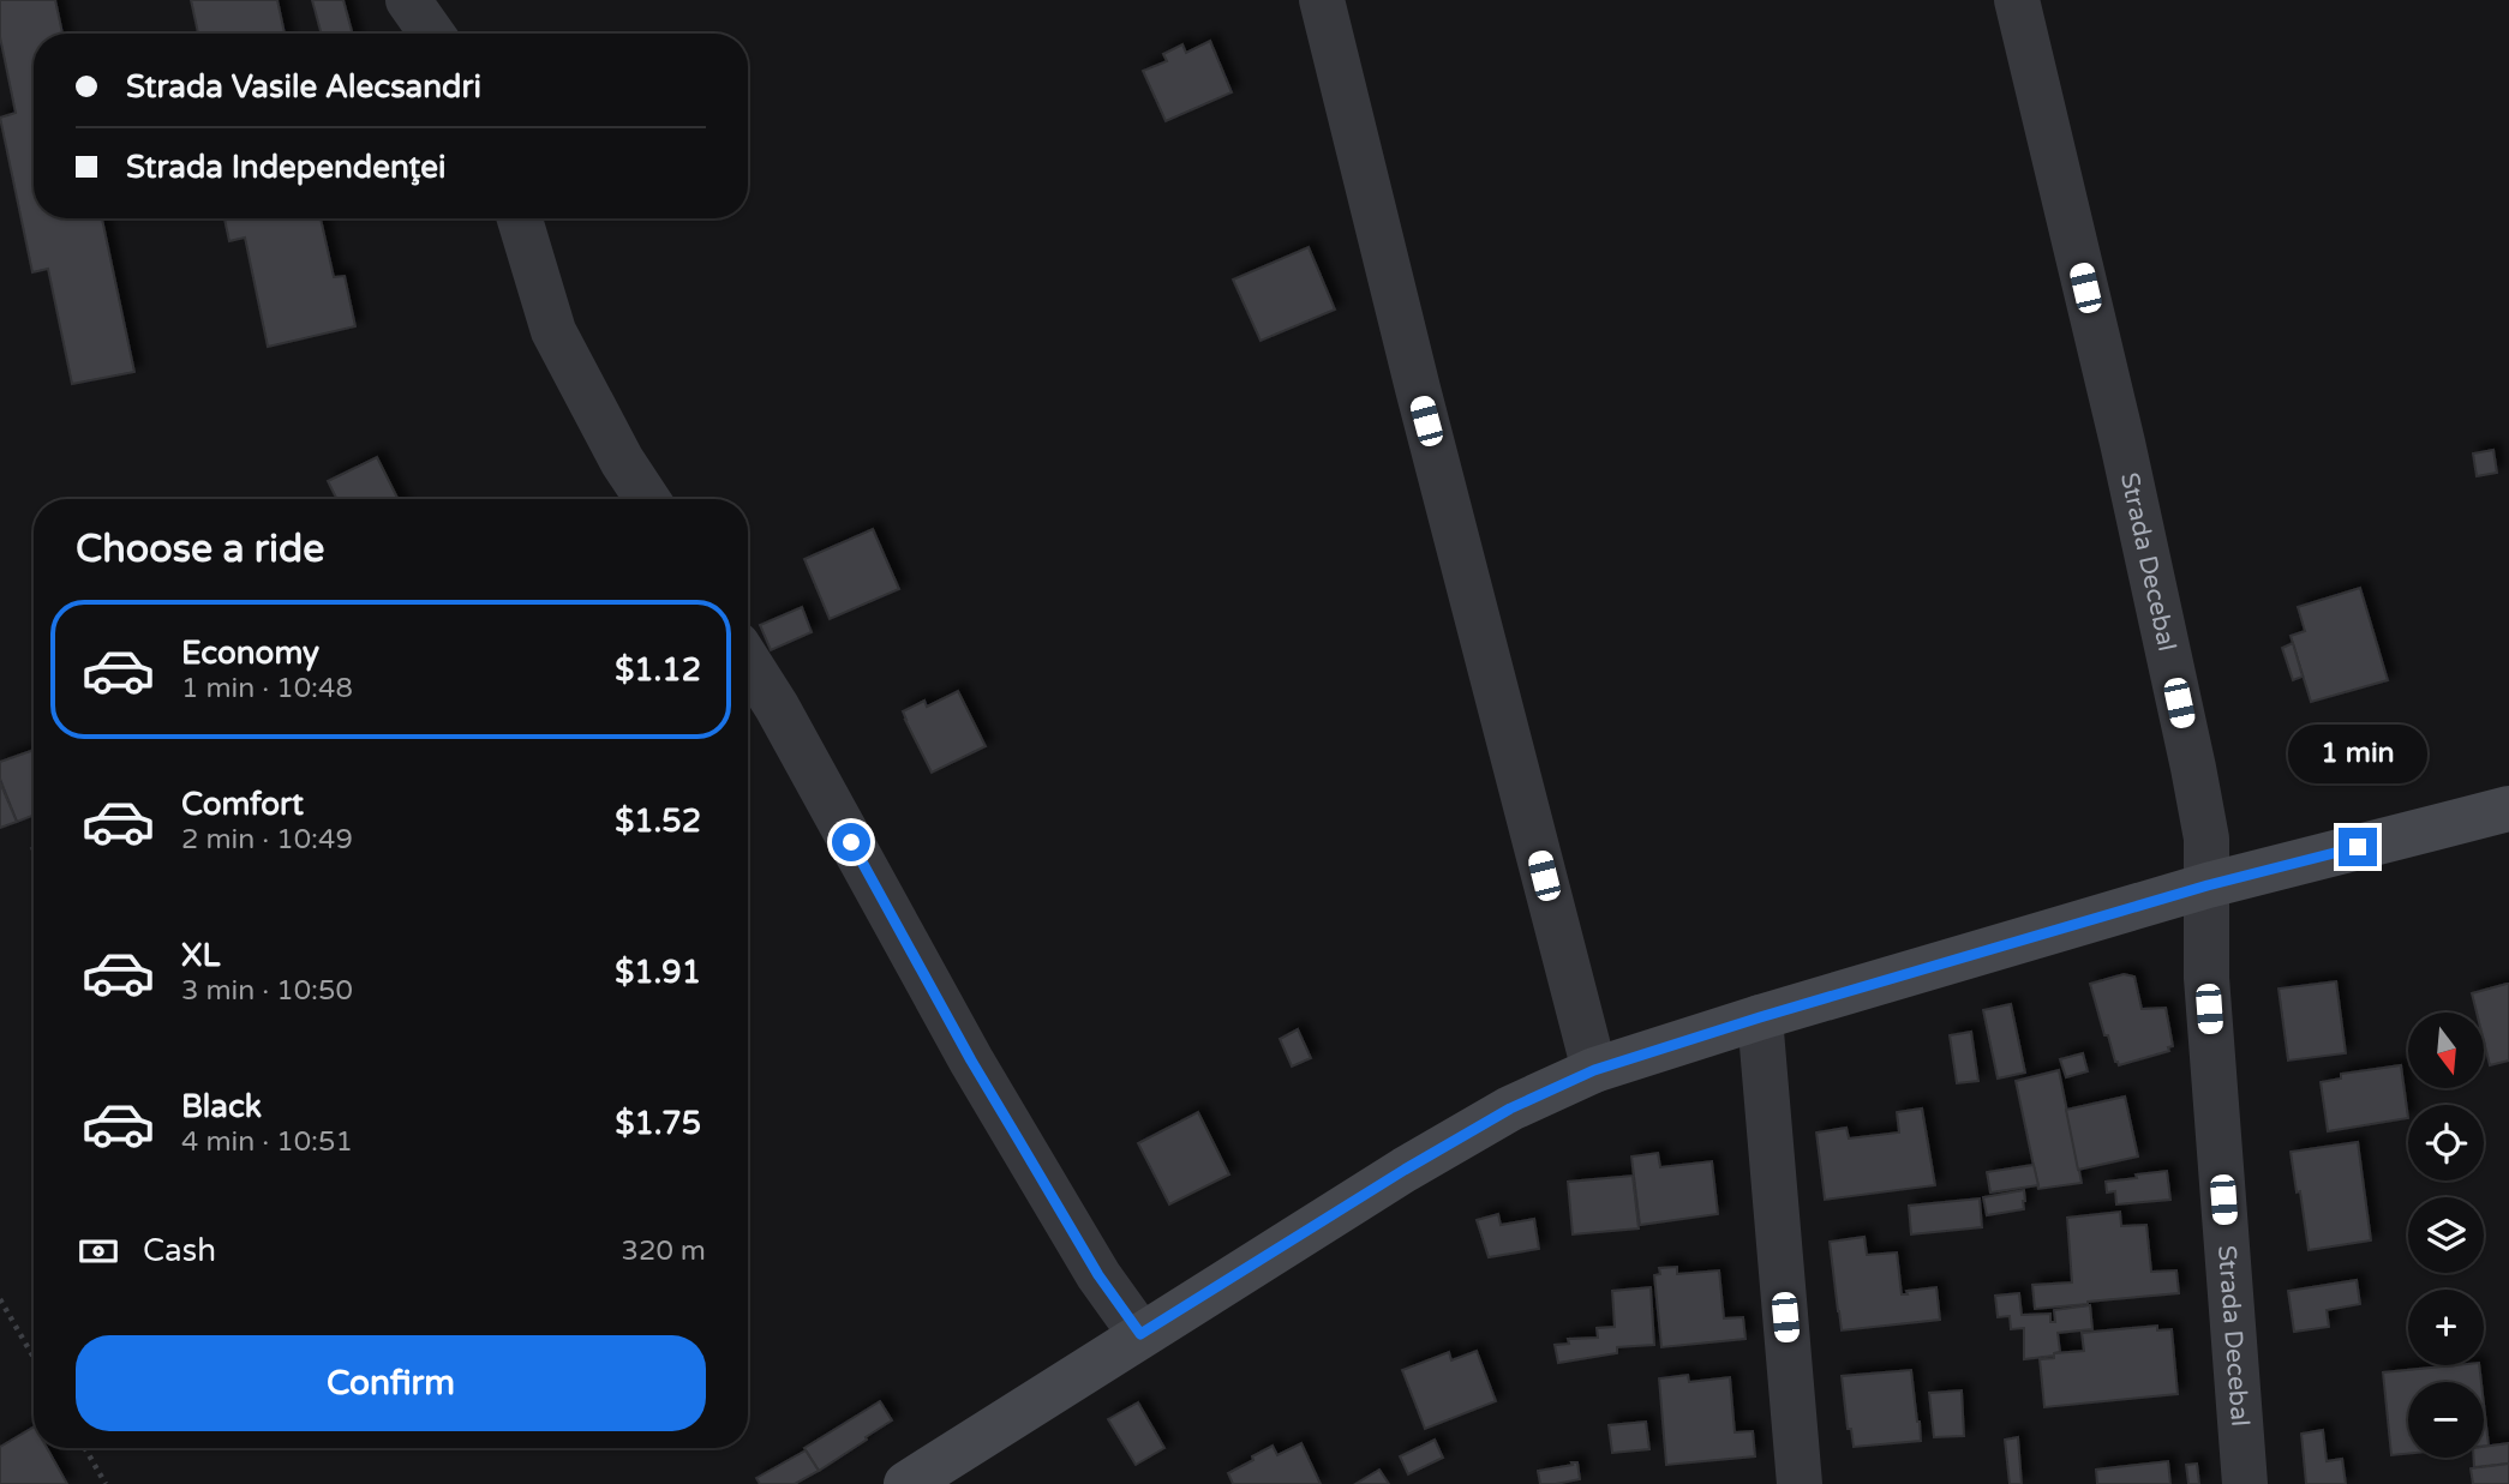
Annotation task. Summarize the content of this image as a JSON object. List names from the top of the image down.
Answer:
{
  "streets": {
    "street": ["Strada Decebal"]
  },
  "north": "bottom",
  "page": {
    "banner": ["Strada Vasile Alecsandri", "Strada Independenţei"],
    "heading": "Choose a ride",
    "list": [
      {
        "name": "Economy",
        "note": "1 min · 10:48",
        "value": "$1.12"
      },
      {
        "name": "Comfort",
        "note": "2 min · 10:49",
        "value": "$1.52"
      },
      {
        "name": "XL",
        "note": "3 min · 10:50",
        "value": "$1.91"
      },
      {
        "name": "Black",
        "note": "4 min · 10:51",
        "value": "$1.75"
      }
    ],
    "bubble": "1 min",
    "map_buttons": ["+", "−"],
    "pay": ["Cash", "320 m"],
    "buttons": "Confirm"
  }
}
